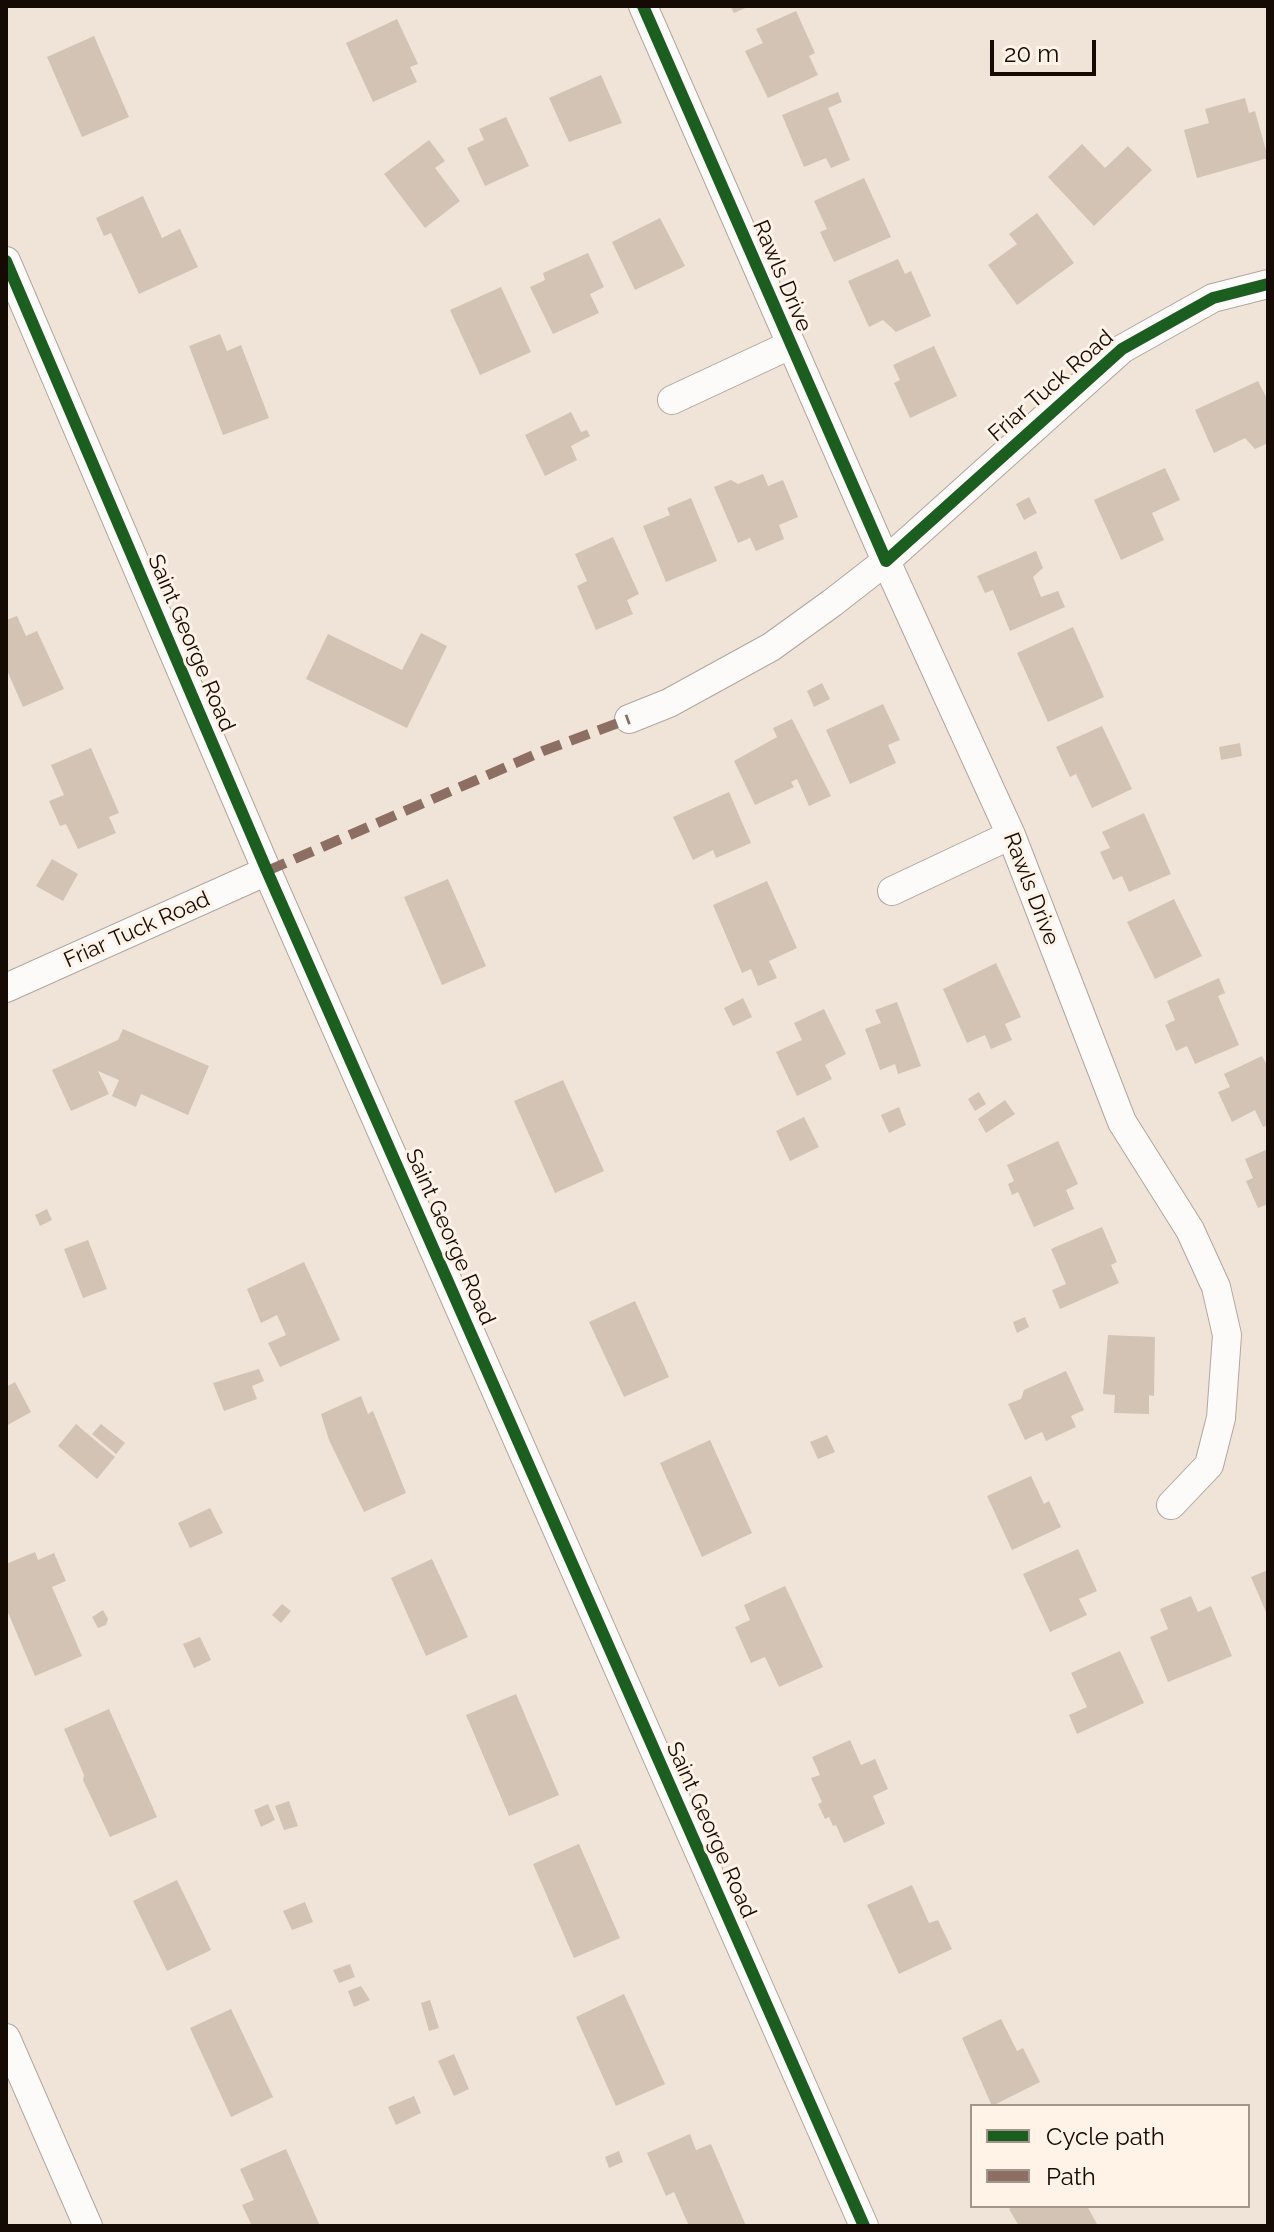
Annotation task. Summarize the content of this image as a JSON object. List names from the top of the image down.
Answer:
{
  "streets": {
    "street": ["Rawls Drive", "Friar Tuck Road", "Saint George Road"]
  },
  "crossings": [
    ["Rawls Drive", "Friar Tuck Road"],
    ["Friar Tuck Road", "Saint George Road"]
  ],
  "legend": ["Cycle path", "Path"],
  "scale_bar": "20 m"
}
